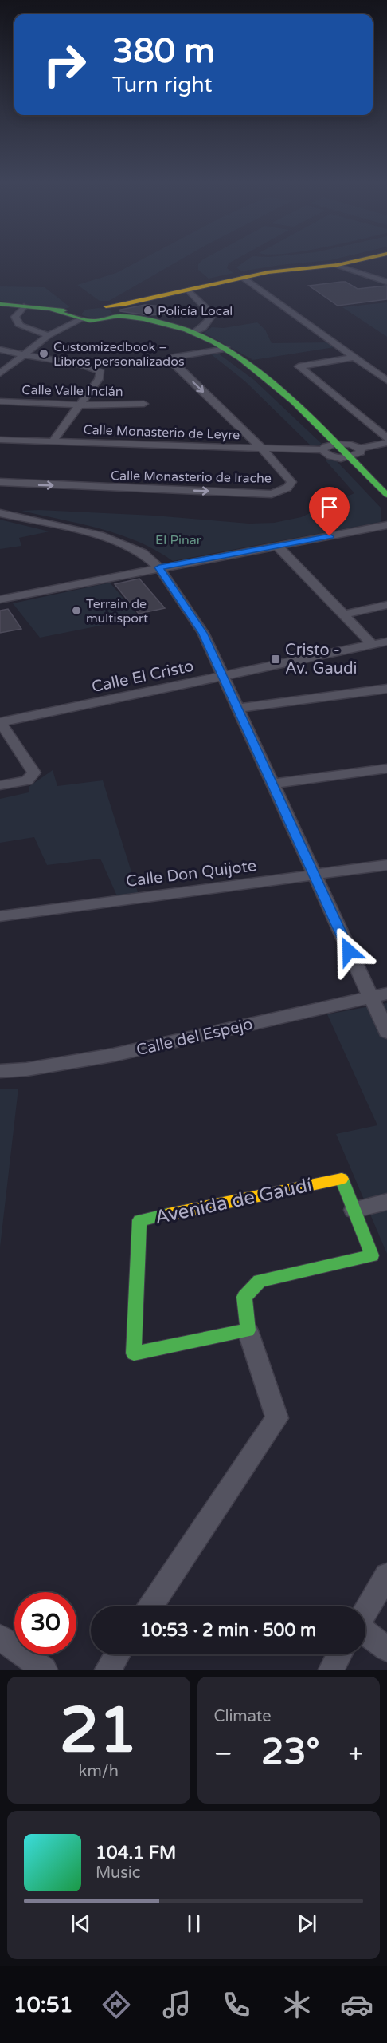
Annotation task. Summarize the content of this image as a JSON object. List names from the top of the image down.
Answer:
{
  "streets": {
    "street": [
      "Calle Valle Inclán",
      "Calle Monasterio de Leyre",
      "Calle Monasterio de Irache",
      "Calle El Cristo",
      "Calle Don Quijote",
      "Calle del Espejo",
      "Avenida de Gaudí"
    ]
  },
  "crossings": [
    ["Calle Monasterio de Leyre", "Calle Monasterio de Irache"]
  ],
  "parks": ["El Pinar"],
  "places": {
    "other": ["Policía Local", "Customizedbook – Libros personalizados", "Terrain de multisport"],
    "transit": ["Cristo - Av. Gaudi"]
  },
  "page": {
    "turn": ["380 m", "Turn right"],
    "limit": "30",
    "trip": "10:53 · 2 min · 500 m",
    "tile": [
      ["21", "km/h"],
      "Climate"
    ],
    "heat": ["−", "23°", "+"],
    "song": ["104.1 FM", "Music"],
    "tabs": "10:51"
  }
}
